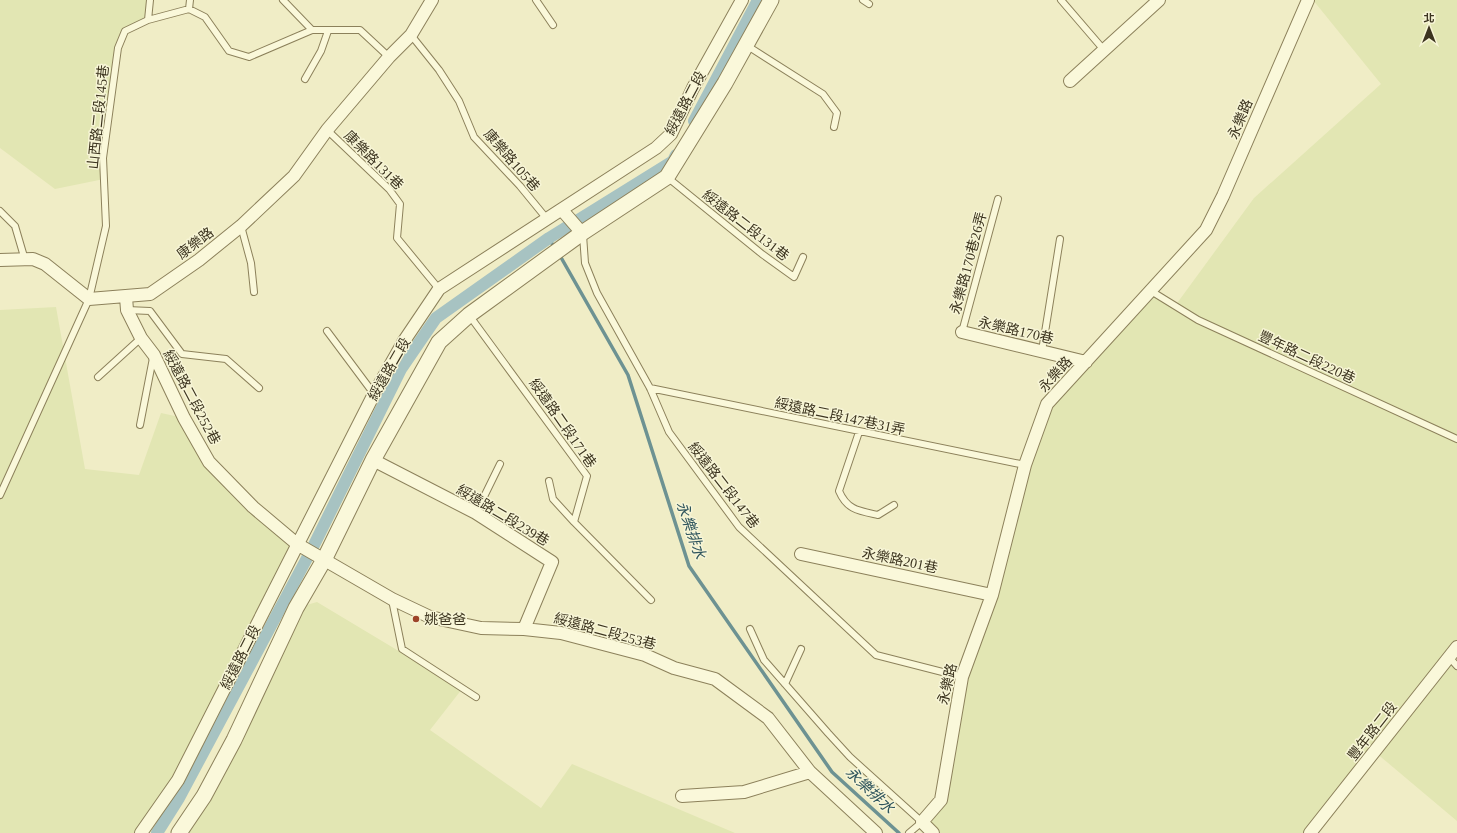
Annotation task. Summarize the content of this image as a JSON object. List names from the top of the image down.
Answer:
{
  "streets": {
    "street": [
      "綏遠路二段",
      "永樂路",
      "康樂路",
      "永樂路170巷",
      "綏遠路二段252巷",
      "綏遠路二段239巷",
      "永樂路201巷",
      "綏遠路二段253巷",
      "豐年路二段"
    ],
    "lane": [
      "山西路二段145巷",
      "康樂路131巷",
      "康樂路105巷",
      "綏遠路二段131巷",
      "永樂路170巷26弄",
      "豐年路二段220巷",
      "綏遠路二段147巷31弄",
      "綏遠路二段171巷",
      "綏遠路二段147巷"
    ]
  },
  "crossings": [
    ["綏遠路二段", "康樂路131巷"],
    ["綏遠路二段", "康樂路105巷"],
    ["綏遠路二段", "綏遠路二段131巷"],
    ["綏遠路二段", "綏遠路二段252巷"],
    ["綏遠路二段", "綏遠路二段171巷"],
    ["綏遠路二段", "綏遠路二段147巷"],
    ["綏遠路二段", "綏遠路二段239巷"],
    ["綏遠路二段", "綏遠路二段253巷"],
    ["山西路二段145巷", "康樂路"],
    ["永樂路", "永樂路170巷"],
    ["永樂路", "豐年路二段220巷"],
    ["永樂路", "綏遠路二段147巷31弄"],
    ["永樂路", "綏遠路二段147巷"],
    ["永樂路", "永樂路201巷"],
    ["康樂路131巷", "康樂路"],
    ["康樂路105巷", "康樂路"],
    ["康樂路", "綏遠路二段252巷"],
    ["永樂路170巷26弄", "永樂路170巷"],
    ["綏遠路二段252巷", "綏遠路二段253巷"],
    ["綏遠路二段147巷31弄", "綏遠路二段147巷"],
    ["綏遠路二段239巷", "綏遠路二段253巷"]
  ],
  "water": ["永樂排水"],
  "places": ["姚爸爸"],
  "north": "top"
}
